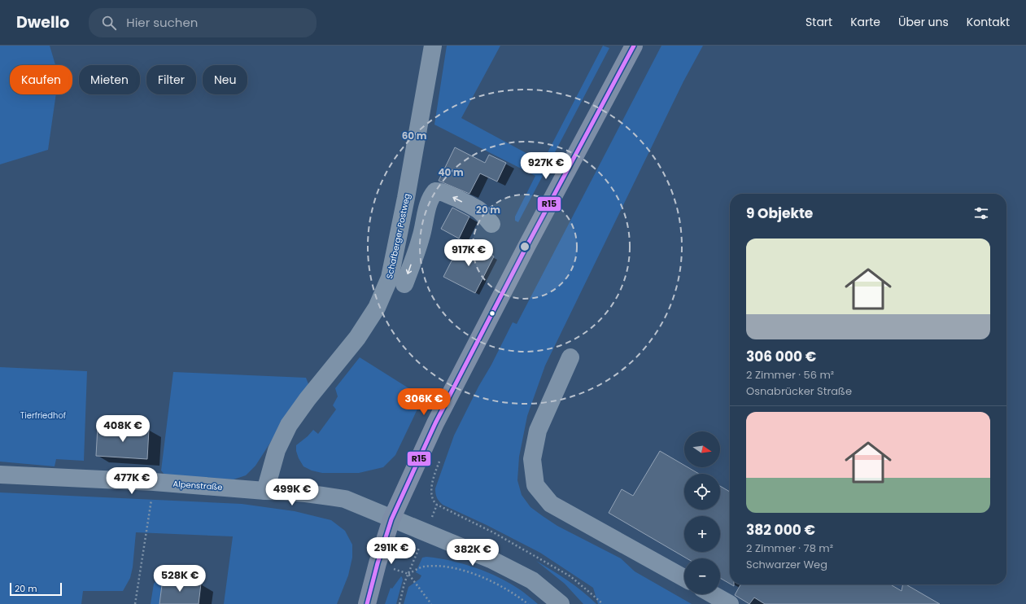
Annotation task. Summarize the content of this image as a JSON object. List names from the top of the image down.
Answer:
{
  "streets": {
    "street": ["Schafberger Postweg", "Alpenstraße"]
  },
  "crossings": [
    ["Schafberger Postweg", "Alpenstraße"]
  ],
  "parks": ["Tierfriedhof"],
  "lines": ["transit line R15"],
  "scale_bar": "20 m",
  "north": "right",
  "page": {
    "header": "Dwello",
    "search": "Hier suchen",
    "nav": [
      "Start",
      "Karte",
      "Über uns",
      "Kontakt"
    ],
    "chip": [
      "Kaufen",
      "Mieten",
      "Filter",
      "Neu"
    ],
    "price": [
      "927K €",
      "917K €",
      "306K €",
      "408K €",
      "477K €",
      "499K €",
      "291K €",
      "382K €",
      "528K €"
    ],
    "heading": "9 Objekte",
    "list": [
      {
        "name": "306 000 €",
        "note": "2 Zimmer · 56 m² · Osnabrücker Straße"
      },
      {
        "name": "382 000 €",
        "note": "2 Zimmer · 78 m² · Schwarzer Weg"
      }
    ],
    "map_buttons": ["+", "−"],
    "scale": "20 m"
  },
  "rings": ["60 m", "40 m", "20 m"]
}
